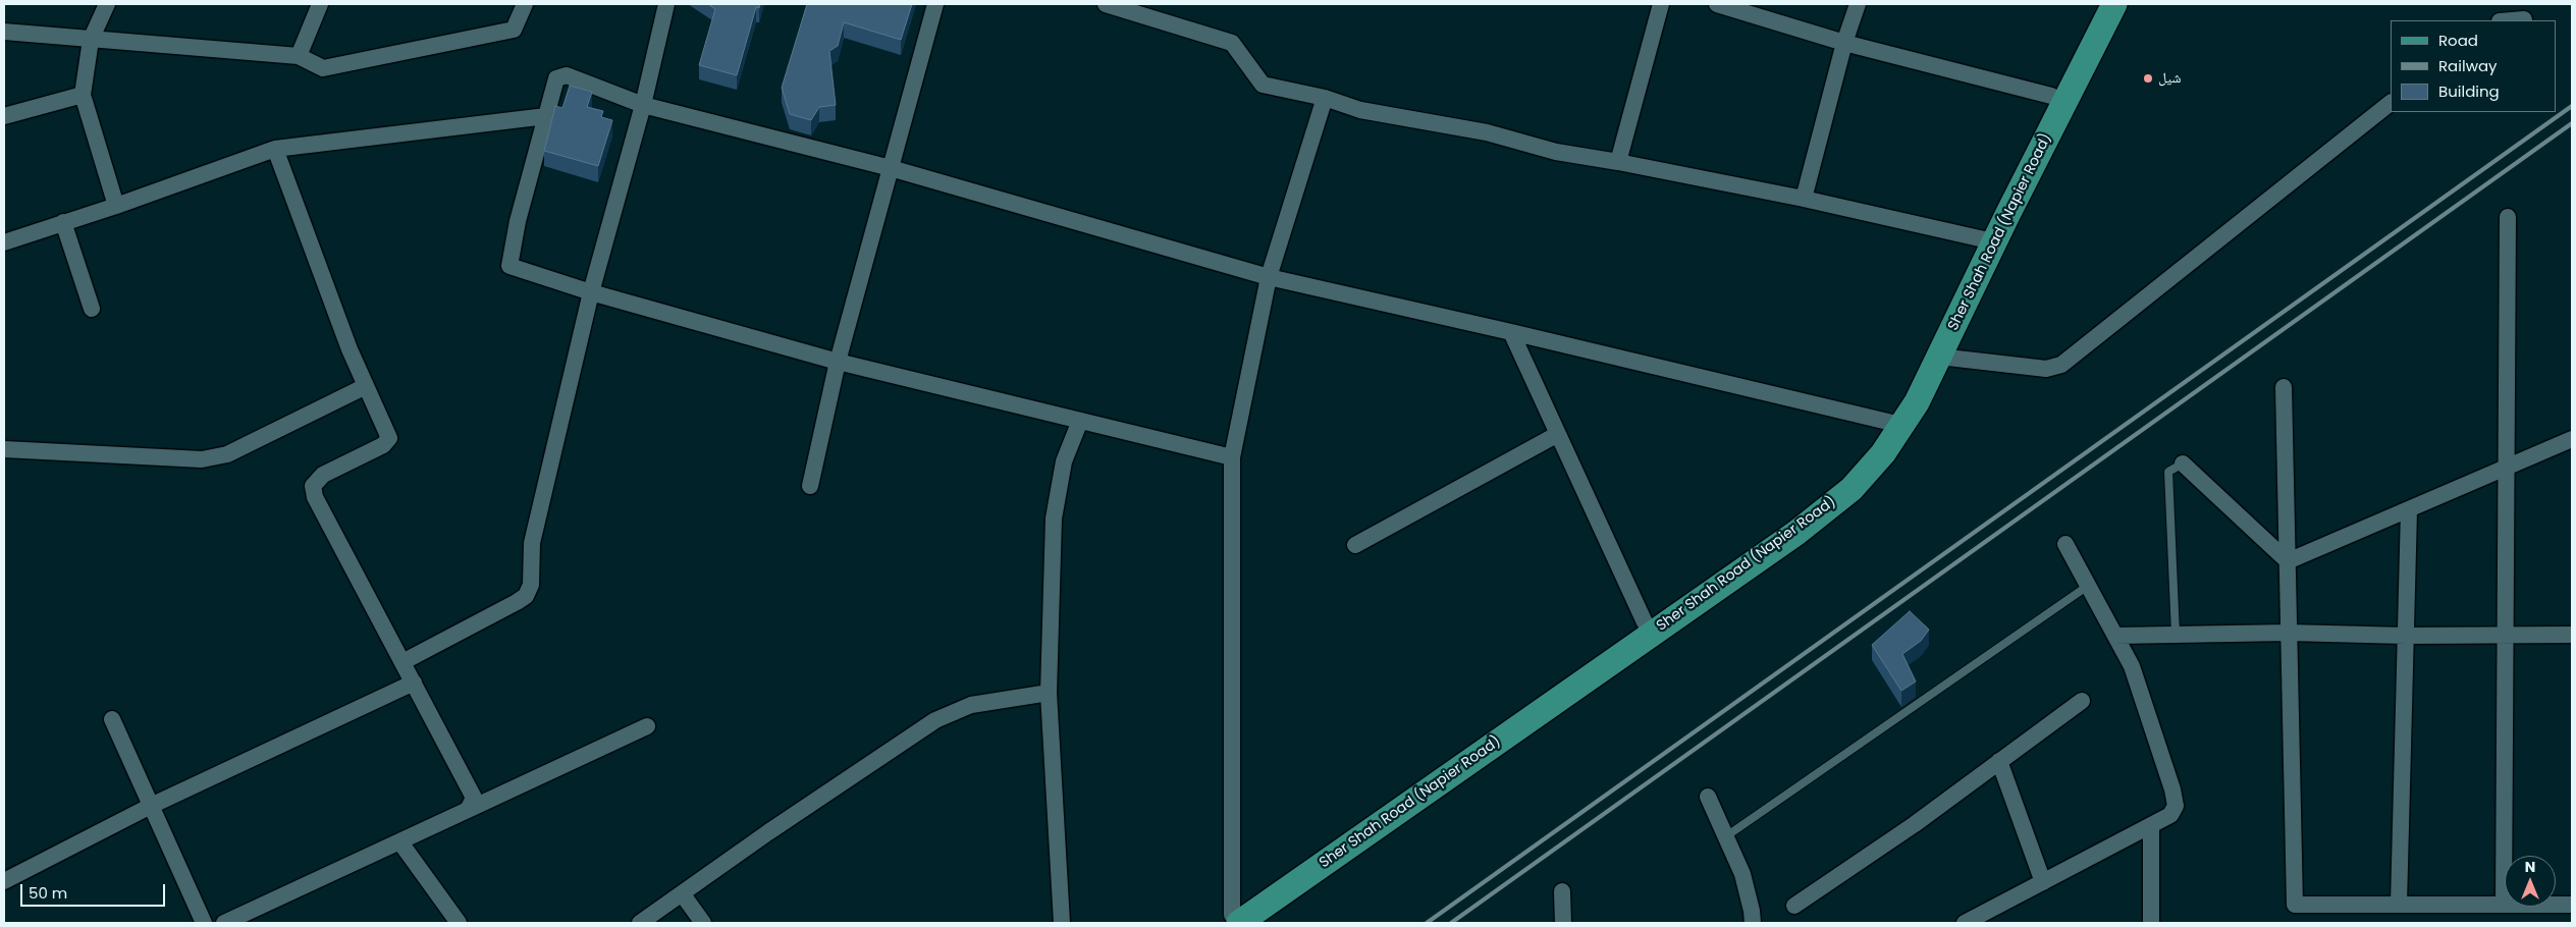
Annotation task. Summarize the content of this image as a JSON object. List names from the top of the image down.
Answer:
{
  "streets": {
    "main road": ["Sher Shah Road (Napier Road)"]
  },
  "places": ["شیل"],
  "legend": ["Road", "Railway", "Building"],
  "scale_bar": "50 m",
  "north": "top"
}
